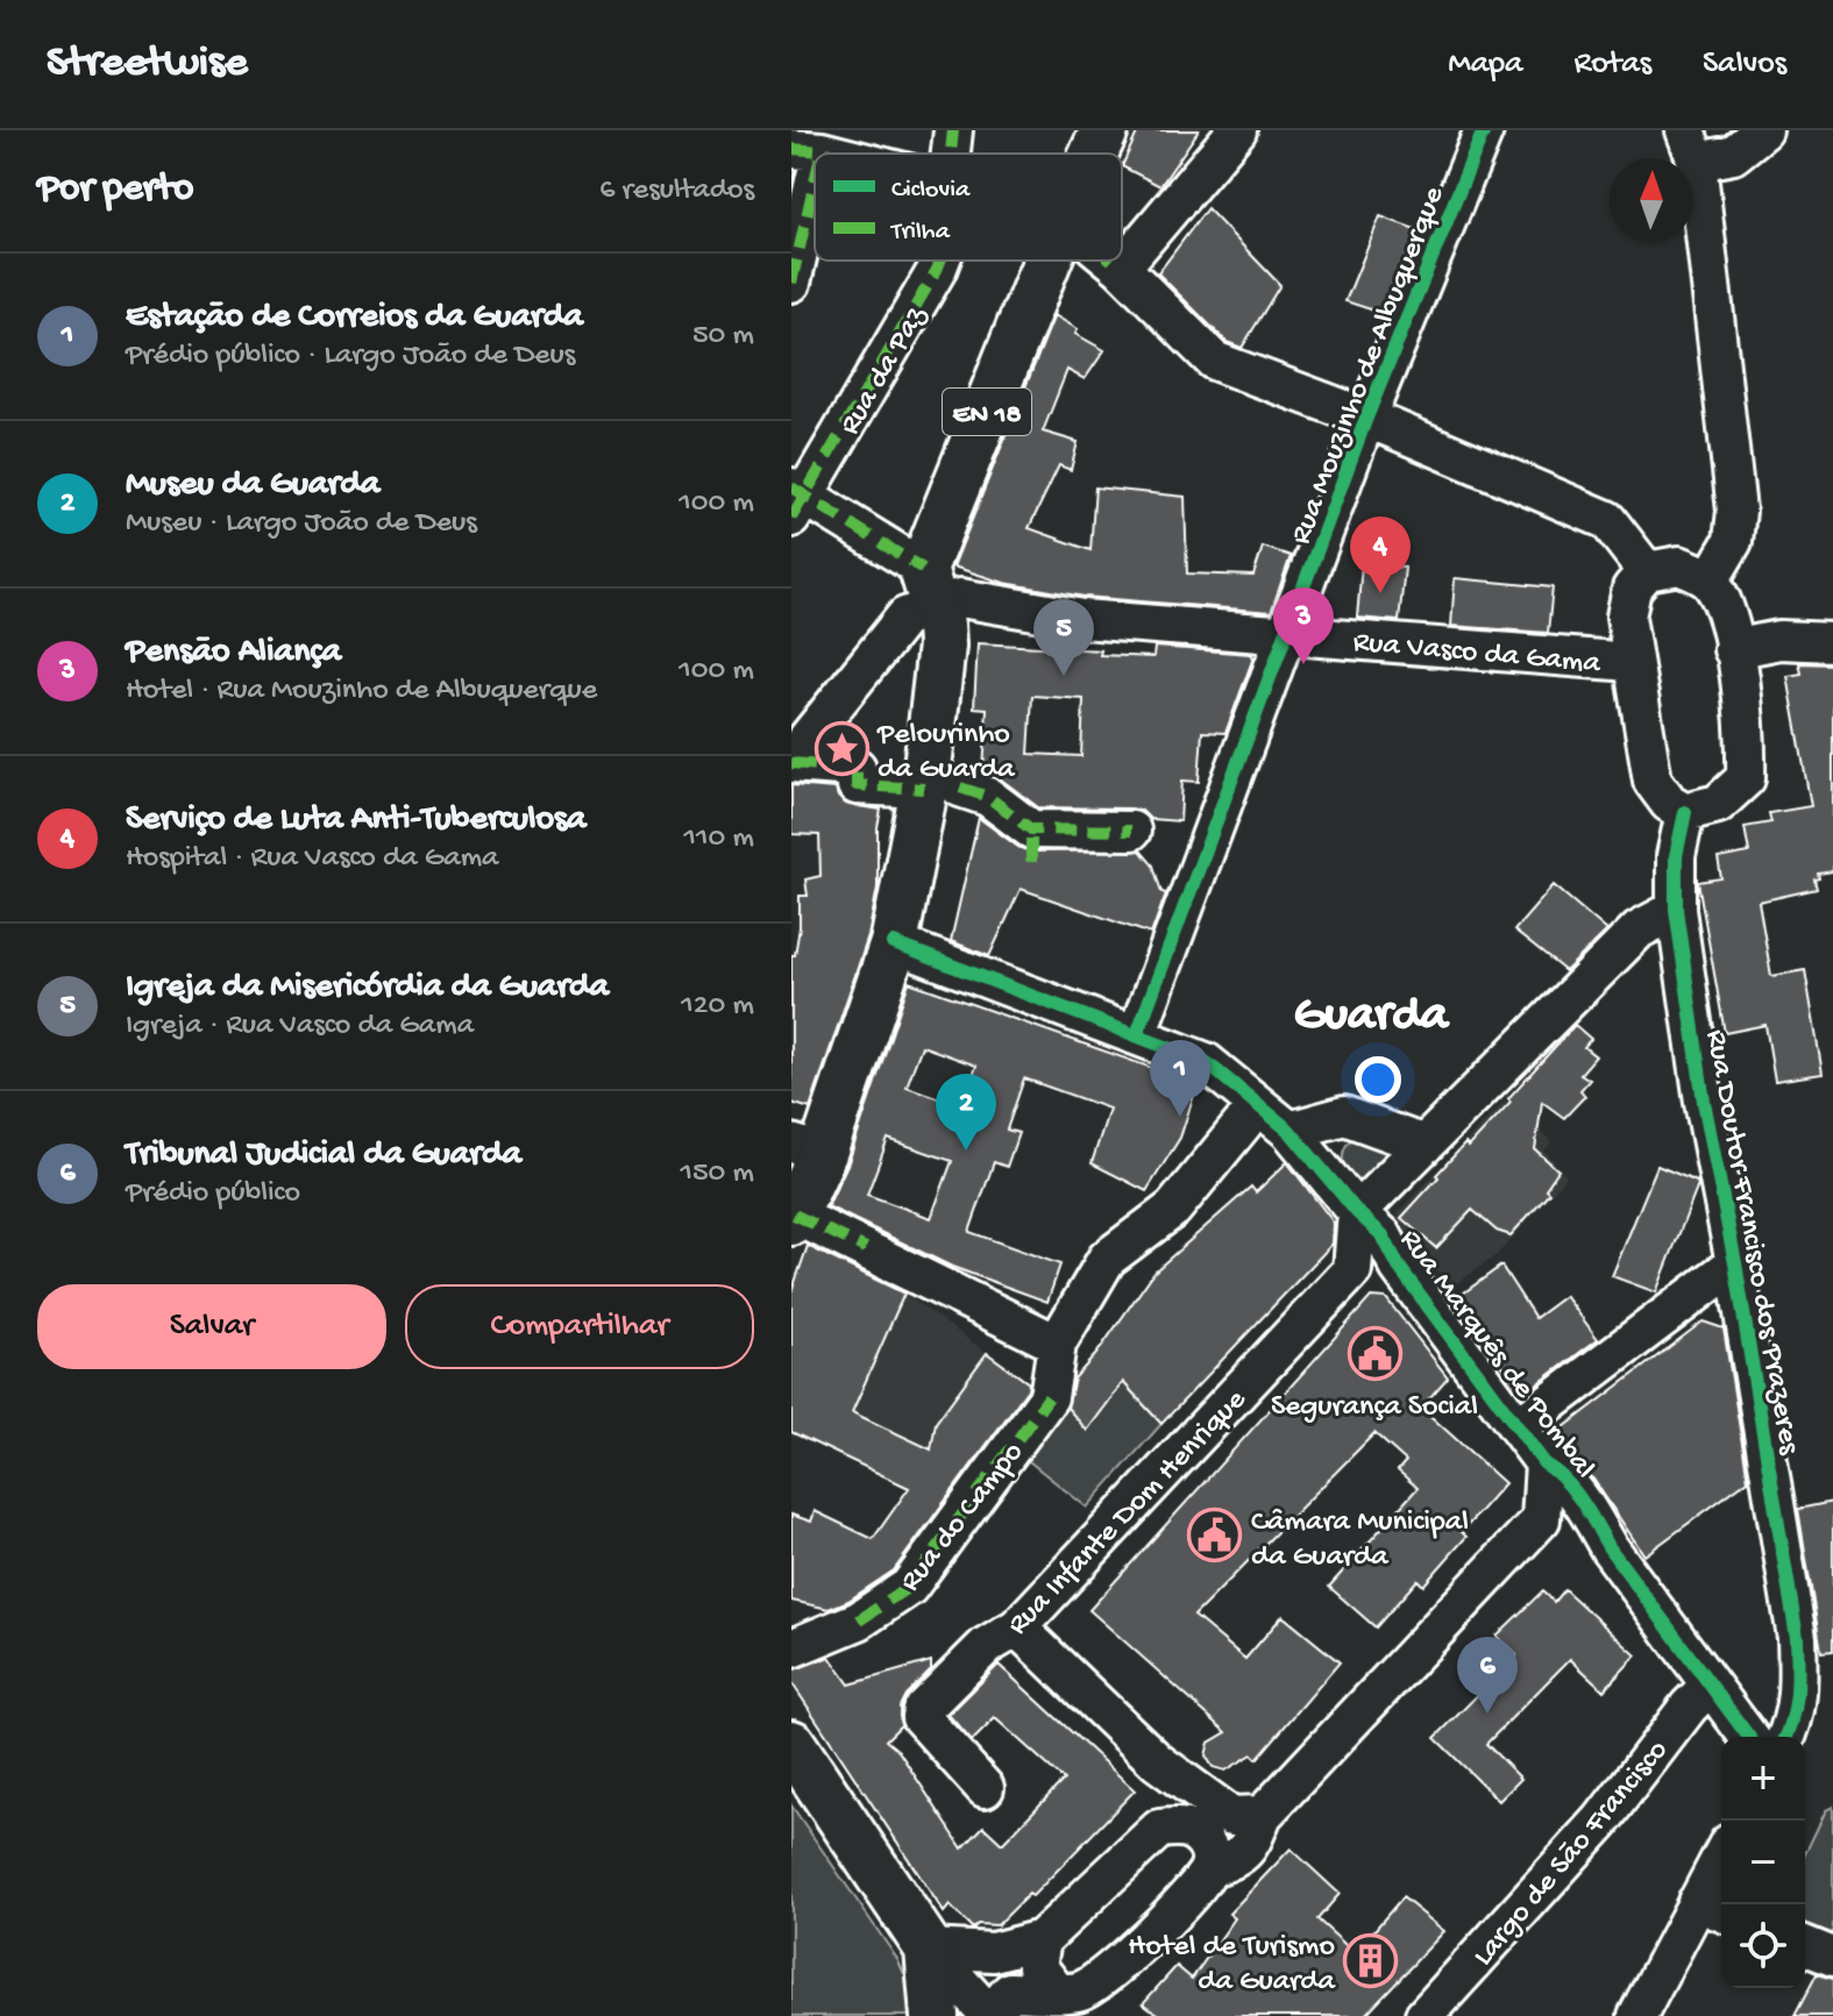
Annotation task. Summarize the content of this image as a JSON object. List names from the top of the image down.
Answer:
{
  "streets": {
    "main road": ["EN 18"],
    "street": [
      "Rua Mouzinho de Albuquerque",
      "Rua da Paz",
      "Rua Vasco da Gama",
      "Rua Doutor Francisco dos Prazeres",
      "Rua Marquês de Pombal",
      "Rua Infante Dom Henrique",
      "Rua do Campo",
      "Largo de São Francisco"
    ]
  },
  "crossings": [
    ["Rua Mouzinho de Albuquerque", "Rua Vasco da Gama"],
    ["Rua Mouzinho de Albuquerque", "Rua Marquês de Pombal"],
    ["EN 18", "Rua Vasco da Gama"],
    ["EN 18", "Rua Marquês de Pombal"],
    ["Rua Marquês de Pombal", "Largo de São Francisco"]
  ],
  "districts": ["Guarda"],
  "places": {
    "place": ["Pelourinho da Guarda"],
    "public building": ["Segurança Social", "Câmara Municipal da Guarda"],
    "building": ["Hotel de Turismo da Guarda"]
  },
  "legend": ["Ciclovia", "Trilha"],
  "north": "top",
  "page": {
    "header": "Streetwise",
    "nav": ["Mapa", "Rotas", "Salvos"],
    "heading": ["Por perto", "6 resultados"],
    "list": [
      {
        "mark": "1",
        "name": "Estação de Correios da Guarda",
        "note": "Prédio público · Largo João de Deus",
        "value": "50 m"
      },
      {
        "mark": "2",
        "name": "Museu da Guarda",
        "note": "Museu · Largo João de Deus",
        "value": "100 m"
      },
      {
        "mark": "3",
        "name": "Pensão Aliança",
        "note": "Hotel · Rua Mouzinho de Albuquerque",
        "value": "100 m"
      },
      {
        "mark": "4",
        "name": "Serviço de Luta Anti-Tuberculosa",
        "note": "Hospital · Rua Vasco da Gama",
        "value": "110 m"
      },
      {
        "mark": "5",
        "name": "Igreja da Misericórdia da Guarda",
        "note": "Igreja · Rua Vasco da Gama",
        "value": "120 m"
      },
      {
        "mark": "6",
        "name": "Tribunal Judicial da Guarda",
        "note": "Prédio público",
        "value": "150 m"
      }
    ],
    "pins": [
      "4",
      "3",
      "5",
      "1",
      "2",
      "6"
    ],
    "buttons": ["Salvar", "Compartilhar"],
    "map_buttons": ["+", "−"]
  }
}
